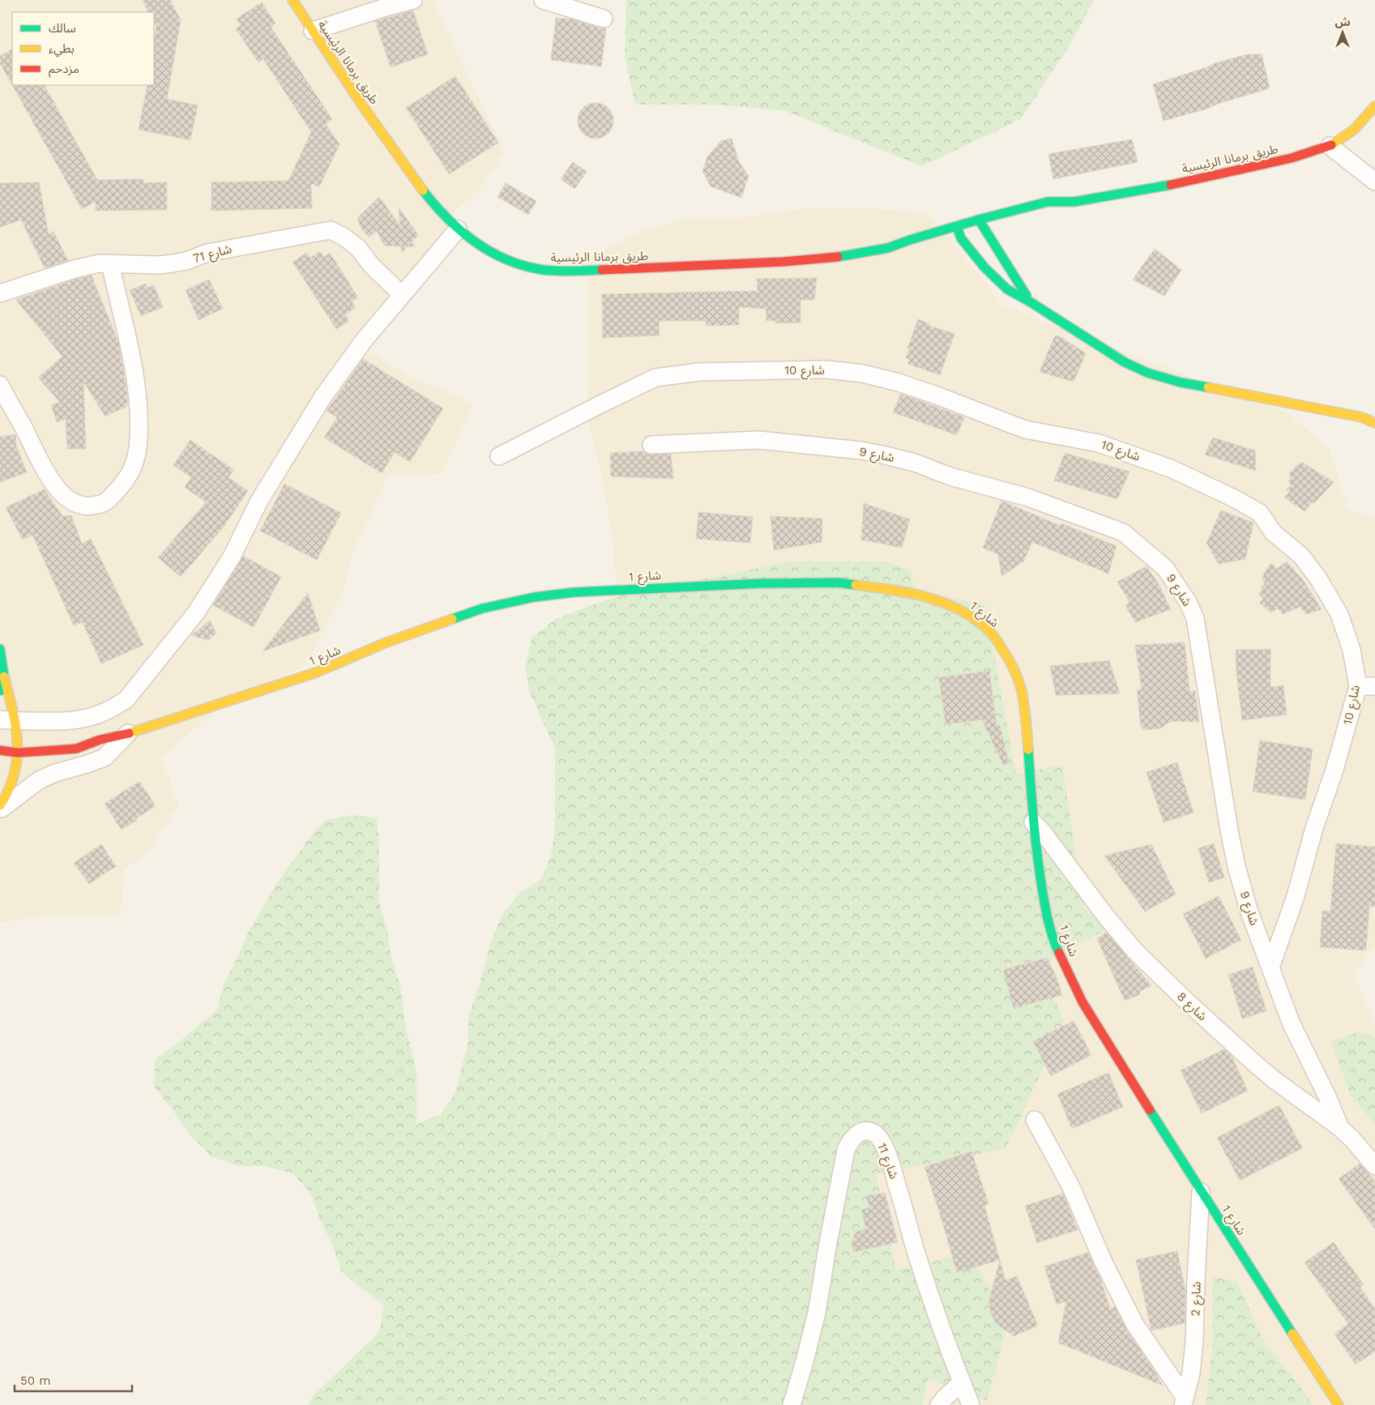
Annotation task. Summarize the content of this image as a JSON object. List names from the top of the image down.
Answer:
{
  "streets": {
    "main road": ["طريق برمانا الرئيسية", "شارع 1"],
    "street": [
      "شارع 71",
      "شارع 10",
      "شارع 9",
      "شارع 8",
      "شارع 11",
      "شارع 2"
    ]
  },
  "crossings": [
    ["شارع 10", "شارع 9"],
    ["شارع 9", "شارع 8"],
    ["شارع 1", "شارع 8"],
    ["شارع 1", "شارع 2"]
  ],
  "legend": ["سالك", "بطيء", "مزدحم"],
  "scale_bar": "50 m",
  "north": "top"
}
